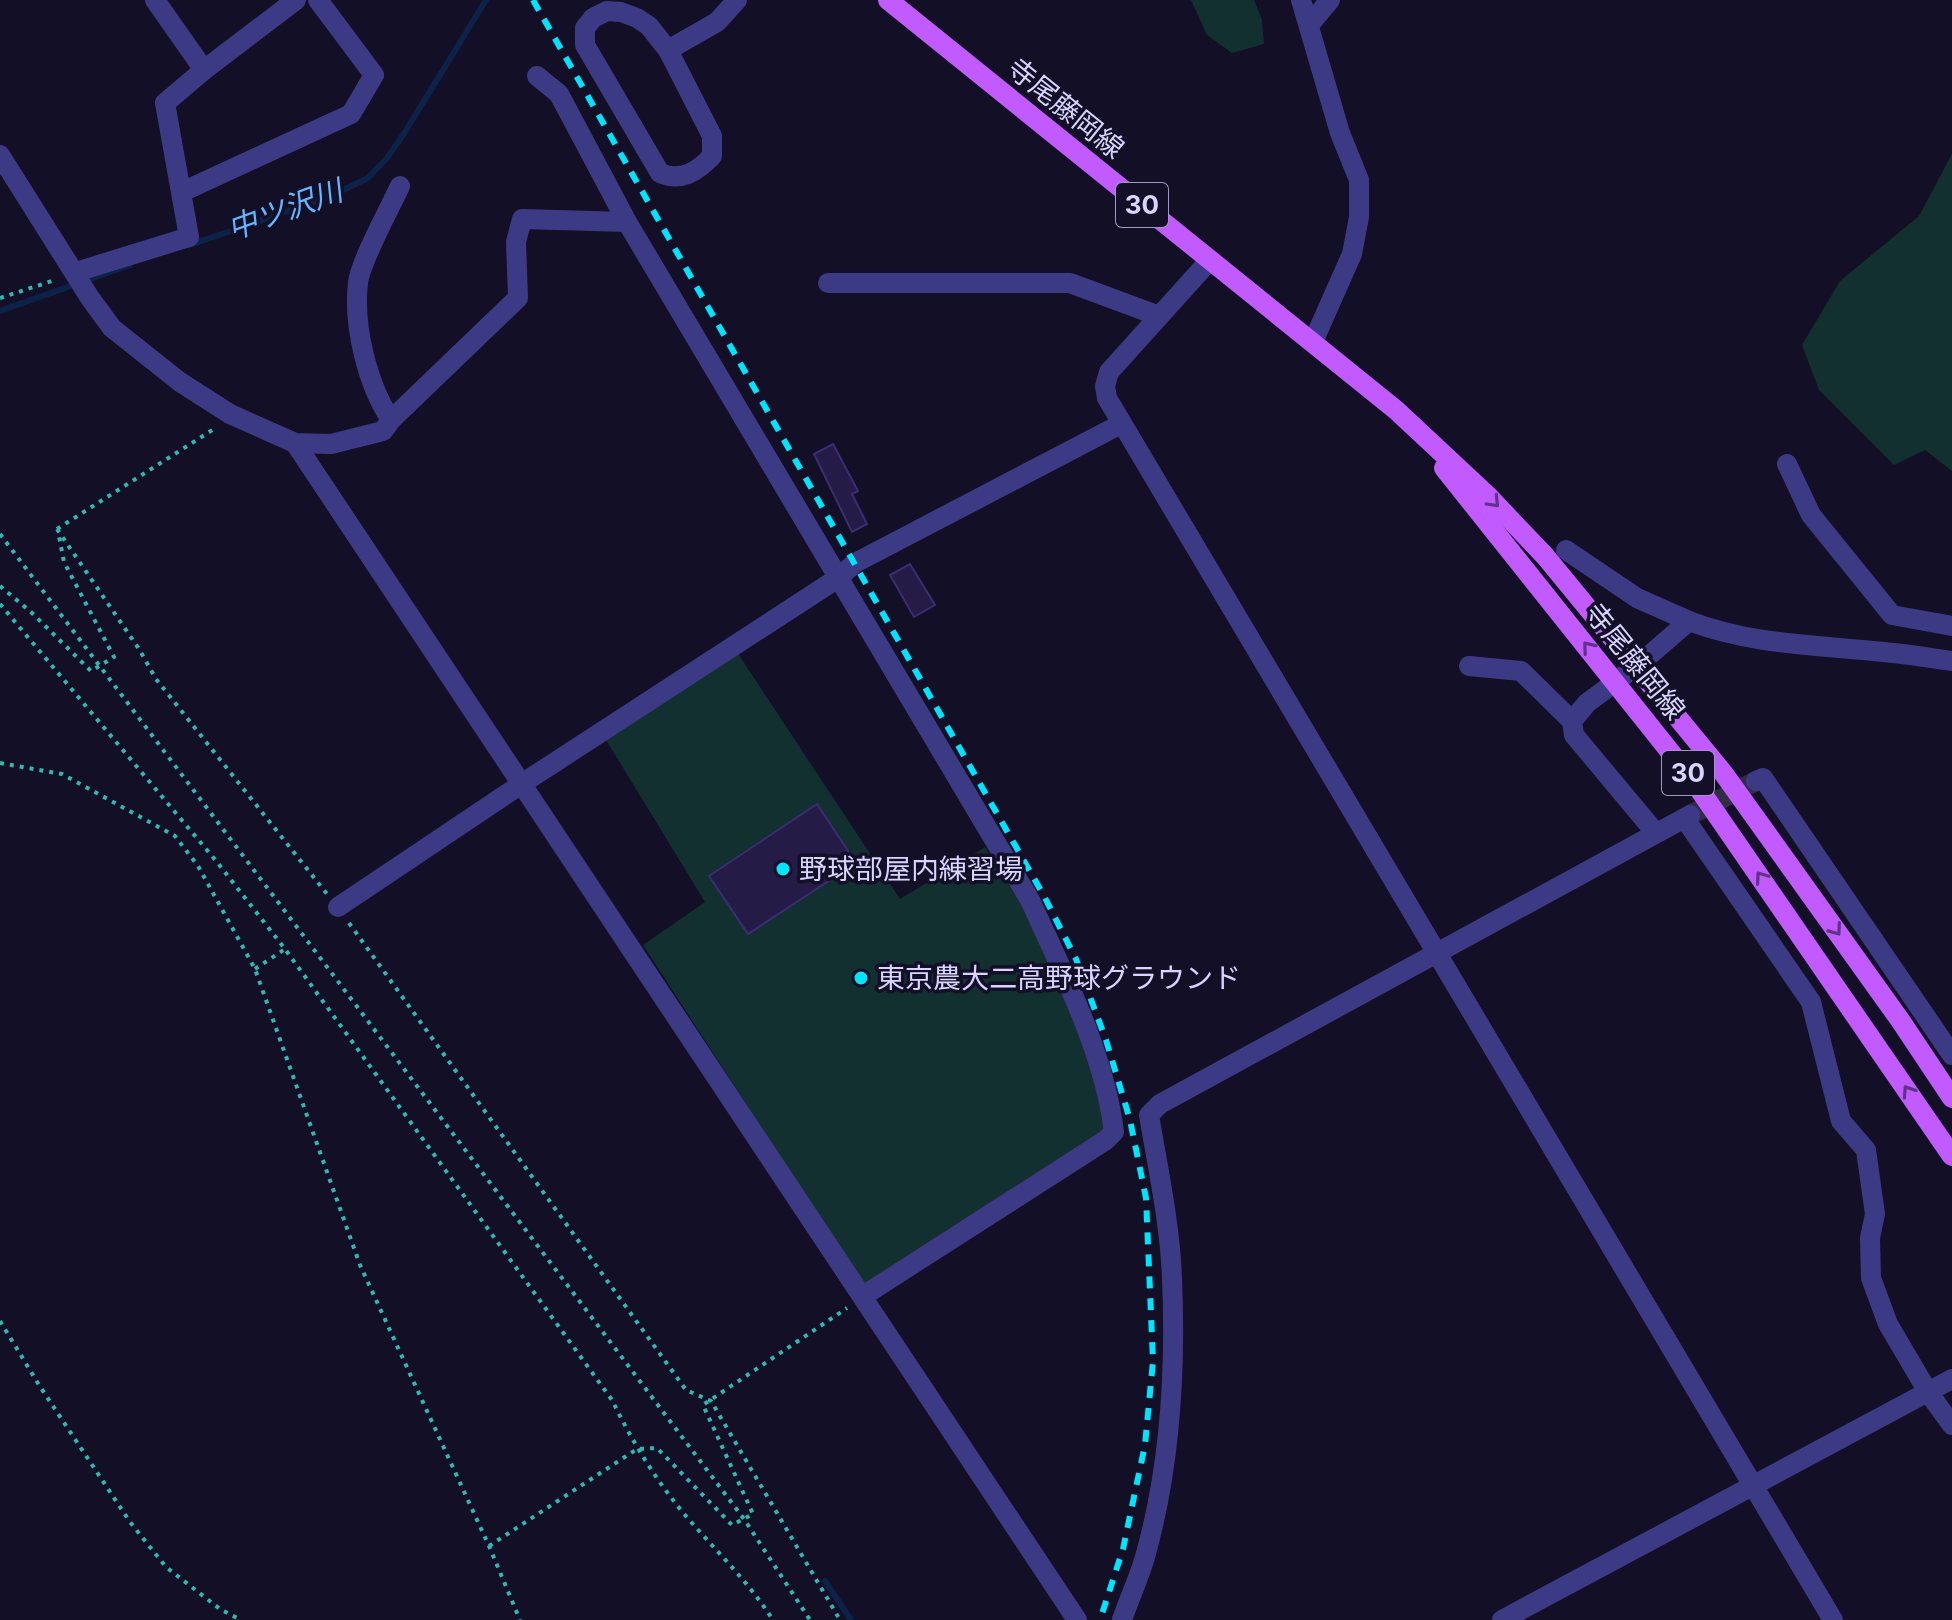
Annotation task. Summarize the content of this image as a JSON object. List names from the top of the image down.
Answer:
{
  "streets": {
    "main road": ["寺尾藤岡線", "30"]
  },
  "water": ["中ツ沢川"],
  "places": ["野球部屋内練習場", "東京農大二高野球グラウンド"]
}
